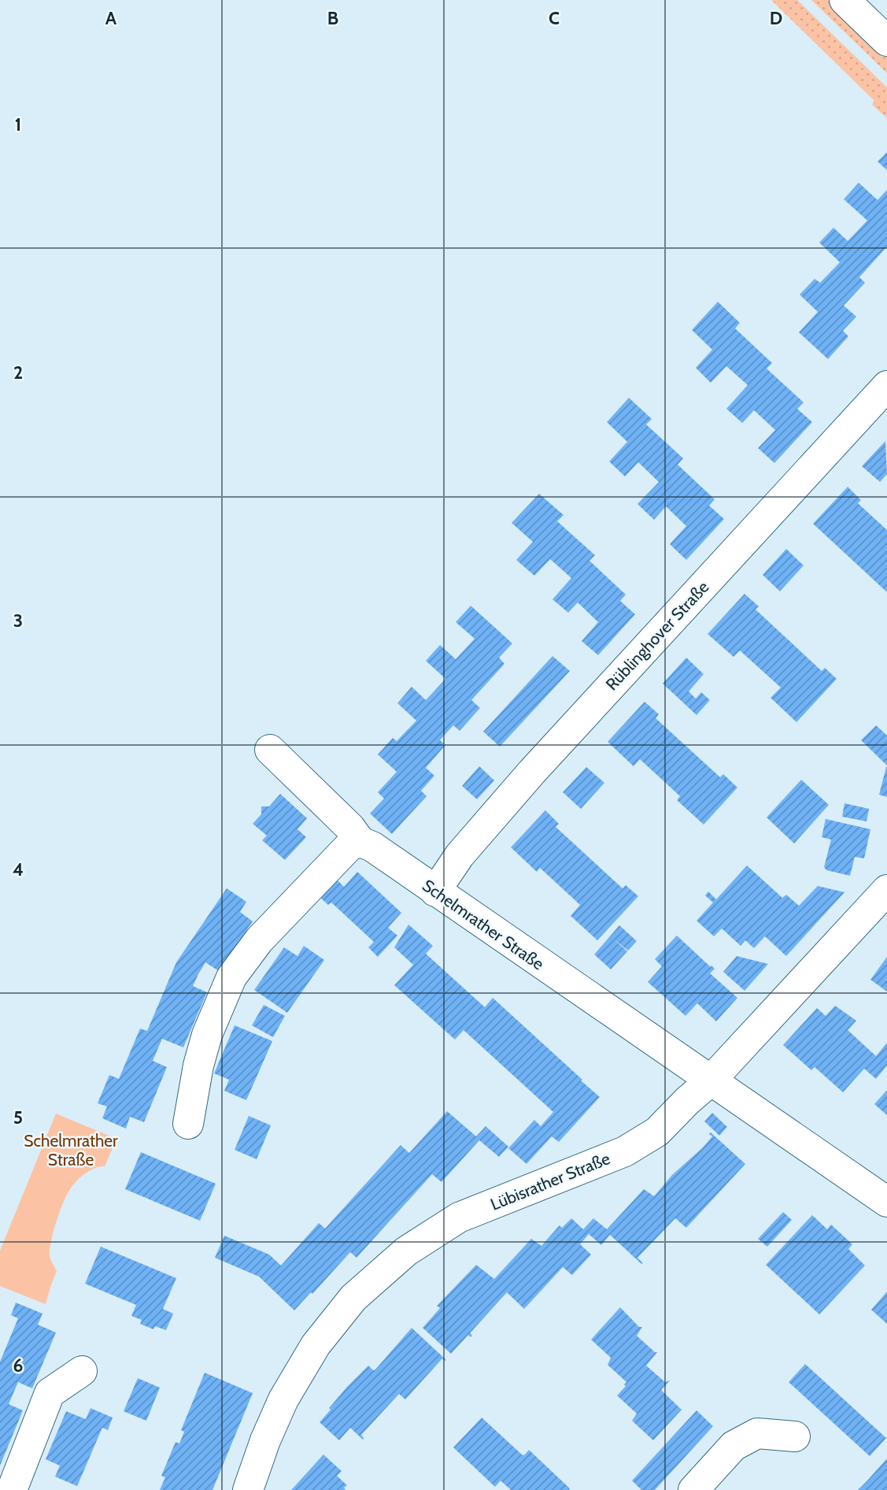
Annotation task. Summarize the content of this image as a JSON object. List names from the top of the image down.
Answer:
{
  "streets": {
    "street": ["Rüblinghover Straße", "Schelmrather Straße", "Lübisrather Straße"]
  },
  "crossings": [
    ["Rüblinghover Straße", "Schelmrather Straße"],
    ["Schelmrather Straße", "Lübisrather Straße"]
  ],
  "parks": ["Schelmrather Straße"],
  "grid": {
    "columns": [
      "A",
      "B",
      "C",
      "D"
    ],
    "rows": [
      "1",
      "2",
      "3",
      "4",
      "5",
      "6"
    ]
  }
}
